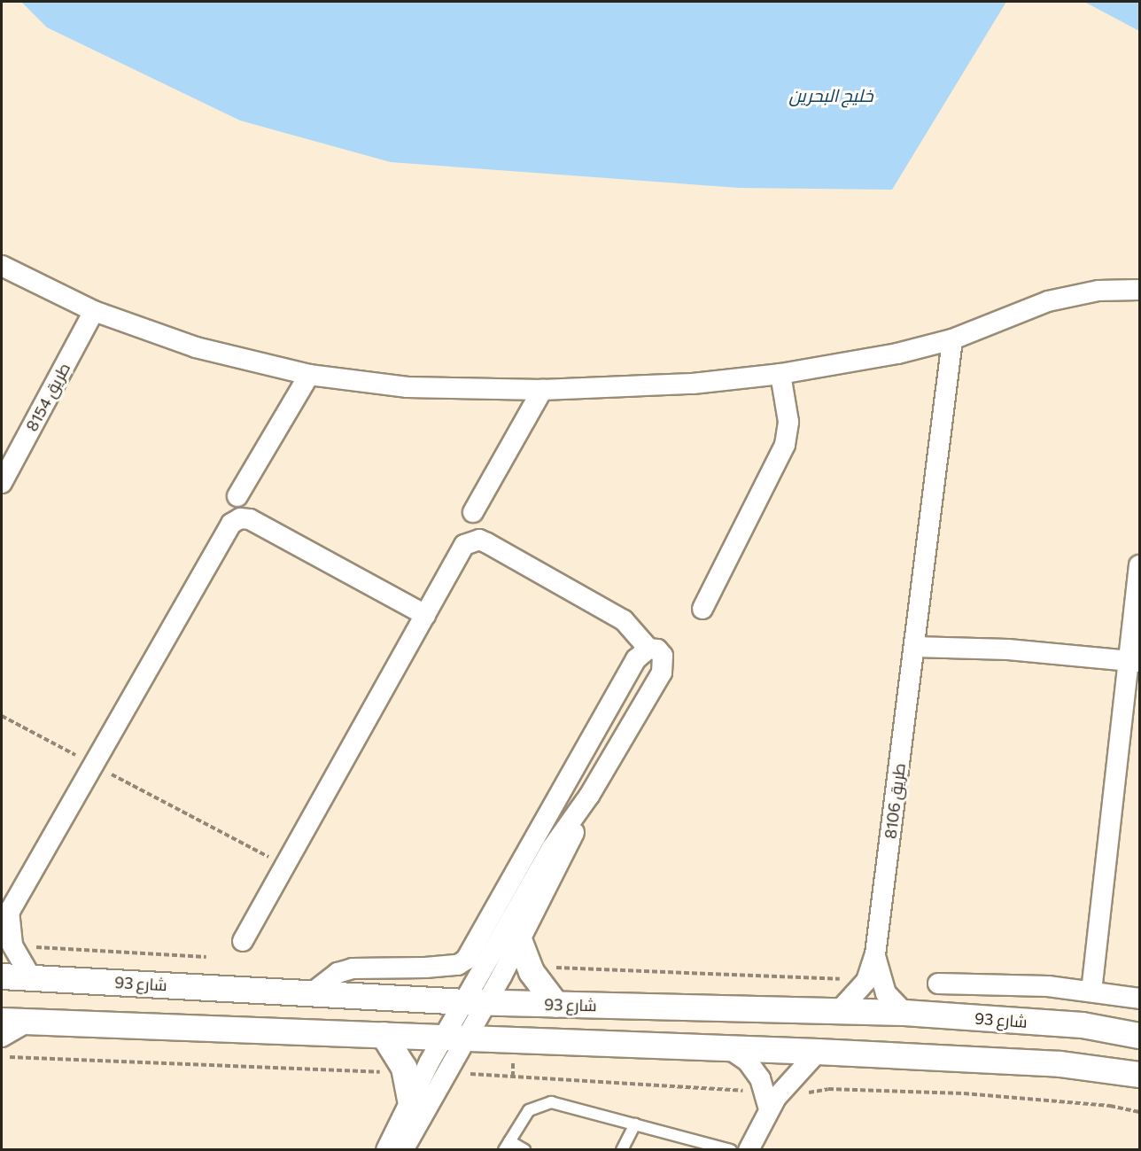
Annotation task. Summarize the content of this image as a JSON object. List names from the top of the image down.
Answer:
{
  "streets": {
    "street": ["طريق 8154", "طريق 8106", "شارع 93"]
  },
  "crossings": [
    ["طريق 8106", "شارع 93"]
  ],
  "water": ["خليج البحرين"]
}
